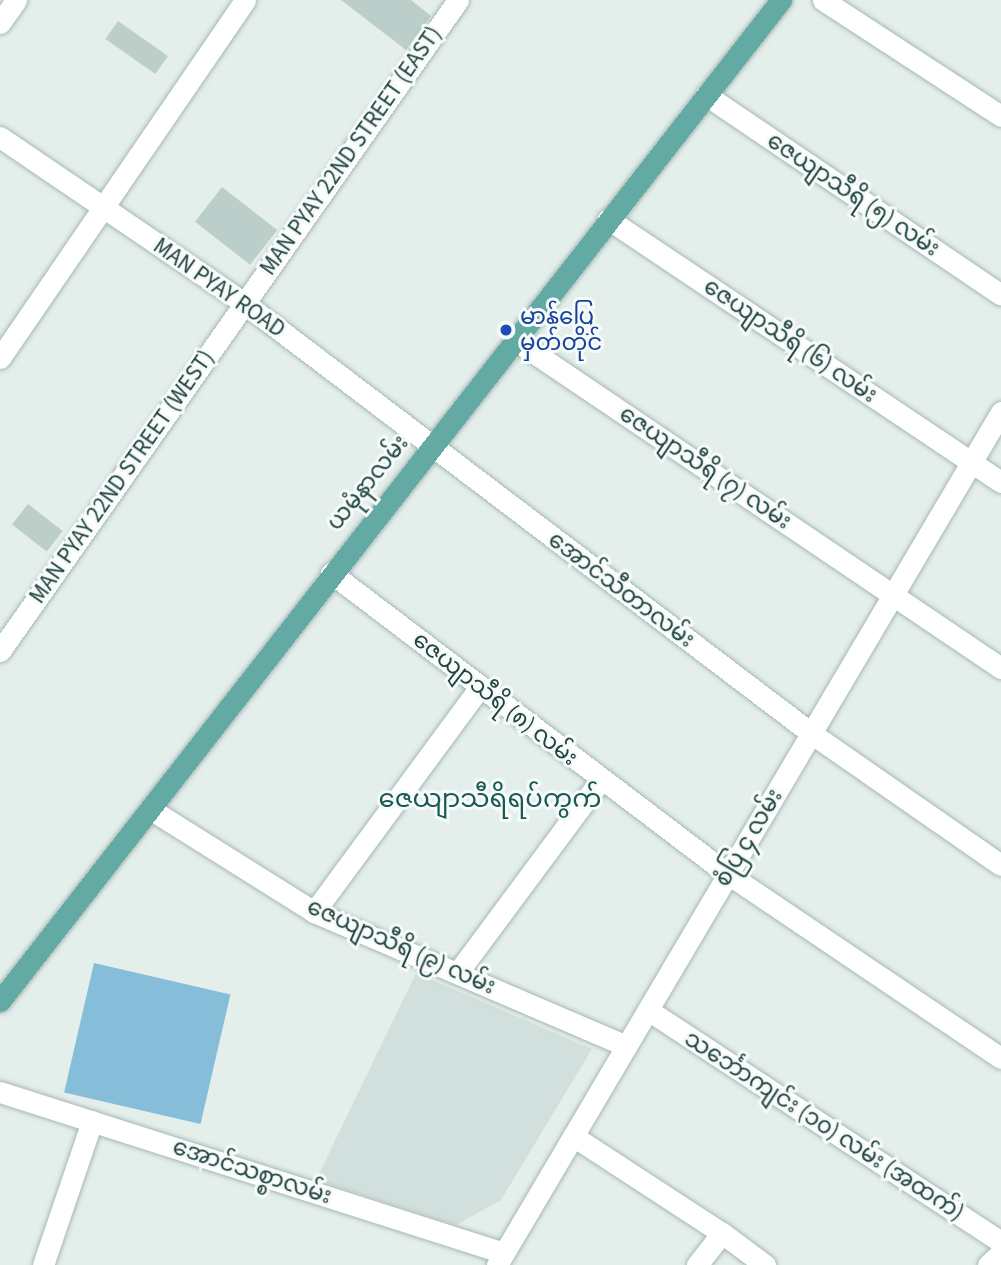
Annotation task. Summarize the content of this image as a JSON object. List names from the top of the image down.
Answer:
{
  "streets": {
    "main road": ["ယမုံနာလမ်း"],
    "street": [
      "MAN PYAY 22ND STREET (EAST)",
      "ဇေယျာသီရိ (၅) လမ်း",
      "MAN PYAY ROAD",
      "ဇေယျာသီရိ (၆) လမ်း",
      "ဇေယျာသီရိ (၇) လမ်း",
      "MAN PYAY 22ND STREET (WEST)",
      "အောင်သီတာလမ်း",
      "ဇေယျာသီရိ (၈) လမ်း",
      "စံပြ ၄ လမ်း",
      "ဇေယျာသီရိ (၉) လမ်း",
      "သင်္ဘောကျင်း (၁၀) လမ်း (အထက်)",
      "အောင်သစ္စာလမ်း"
    ]
  },
  "crossings": [
    ["MAN PYAY 22ND STREET (EAST)", "MAN PYAY ROAD"],
    ["MAN PYAY 22ND STREET (EAST)", "MAN PYAY 22ND STREET (WEST)"],
    ["ဇေယျာသီရိ (၅) လမ်း", "ယမုံနာလမ်း"],
    ["MAN PYAY ROAD", "MAN PYAY 22ND STREET (WEST)"],
    ["MAN PYAY ROAD", "ယမုံနာလမ်း"],
    ["MAN PYAY ROAD", "အောင်သီတာလမ်း"],
    ["ဇေယျာသီရိ (၆) လမ်း", "ယမုံနာလမ်း"],
    ["ဇေယျာသီရိ (၆) လမ်း", "စံပြ ၄ လမ်း"],
    ["ဇေယျာသီရိ (၇) လမ်း", "ယမုံနာလမ်း"],
    ["ဇေယျာသီရိ (၇) လမ်း", "စံပြ ၄ လမ်း"],
    ["ယမုံနာလမ်း", "အောင်သီတာလမ်း"],
    ["ယမုံနာလမ်း", "ဇေယျာသီရိ (၈) လမ်း"],
    ["ယမုံနာလမ်း", "ဇေယျာသီရိ (၉) လမ်း"],
    ["အောင်သီတာလမ်း", "စံပြ ၄ လမ်း"],
    ["ဇေယျာသီရိ (၈) လမ်း", "စံပြ ၄ လမ်း"],
    ["စံပြ ၄ လမ်း", "ဇေယျာသီရိ (၉) လမ်း"],
    ["စံပြ ၄ လမ်း", "သင်္ဘောကျင်း (၁၀) လမ်း (အထက်)"],
    ["စံပြ ၄ လမ်း", "အောင်သစ္စာလမ်း"]
  ],
  "districts": ["ဇေယျာသီရိရပ်ကွက်"],
  "places": ["မာန်ပြေ မှတ်တိုင်"]
}
